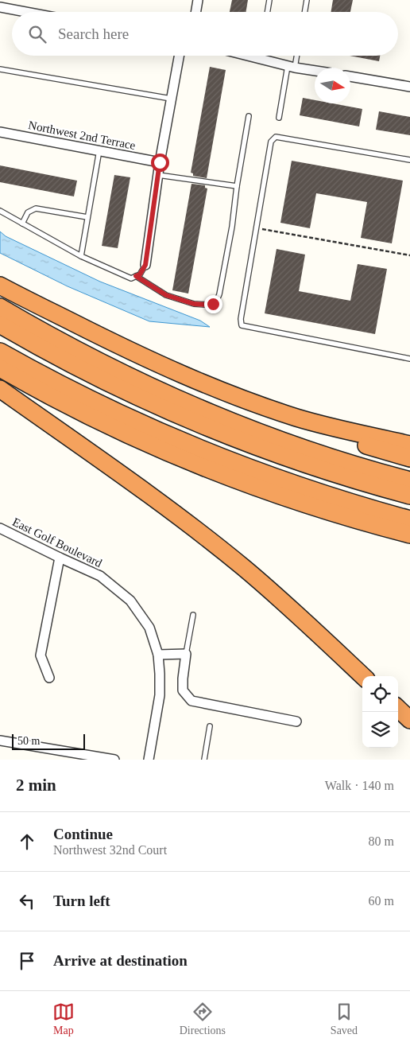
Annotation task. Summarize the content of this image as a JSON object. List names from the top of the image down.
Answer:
{
  "streets": {
    "street": ["Northwest 2nd Terrace", "East Golf Boulevard"]
  },
  "scale_bar": "50 m",
  "north": "right",
  "page": {
    "search": "Search here",
    "scale": "50 m",
    "heading": ["2 min", "Walk · 140 m"],
    "list": [
      ["Continue", "Northwest 32nd Court", "80 m"],
      ["Turn left", "60 m"],
      "Arrive at destination"
    ],
    "nav": ["Map", "Directions", "Saved"]
  }
}
